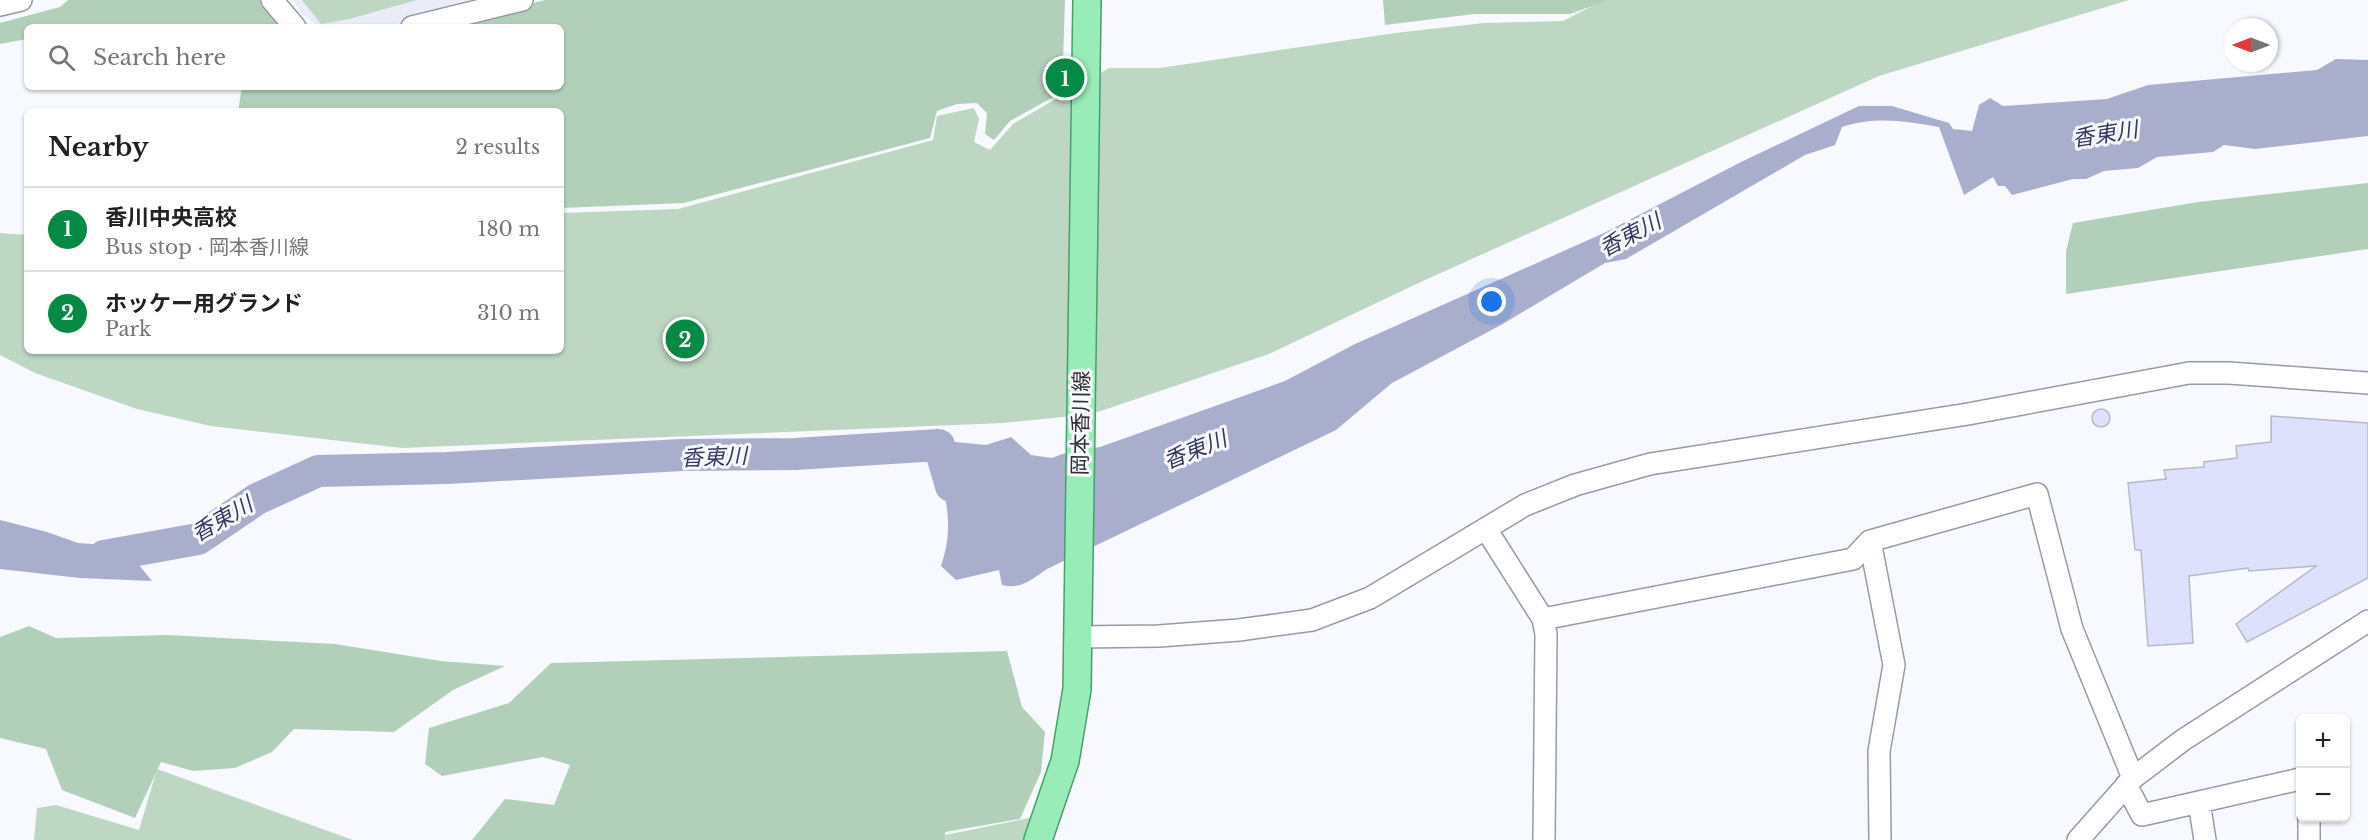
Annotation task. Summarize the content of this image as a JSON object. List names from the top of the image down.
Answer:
{
  "streets": {
    "main road": ["岡本香川線"]
  },
  "water": ["香東川"],
  "north": "left",
  "page": {
    "search": "Search here",
    "pins": ["1", "2"],
    "heading": ["Nearby", "2 results"],
    "list": [
      {
        "mark": "1",
        "name": "香川中央高校",
        "note": "Bus stop · 岡本香川線",
        "value": "180 m"
      },
      {
        "mark": "2",
        "name": "ホッケー用グランド",
        "note": "Park",
        "value": "310 m"
      }
    ],
    "map_buttons": ["+", "−"]
  }
}
